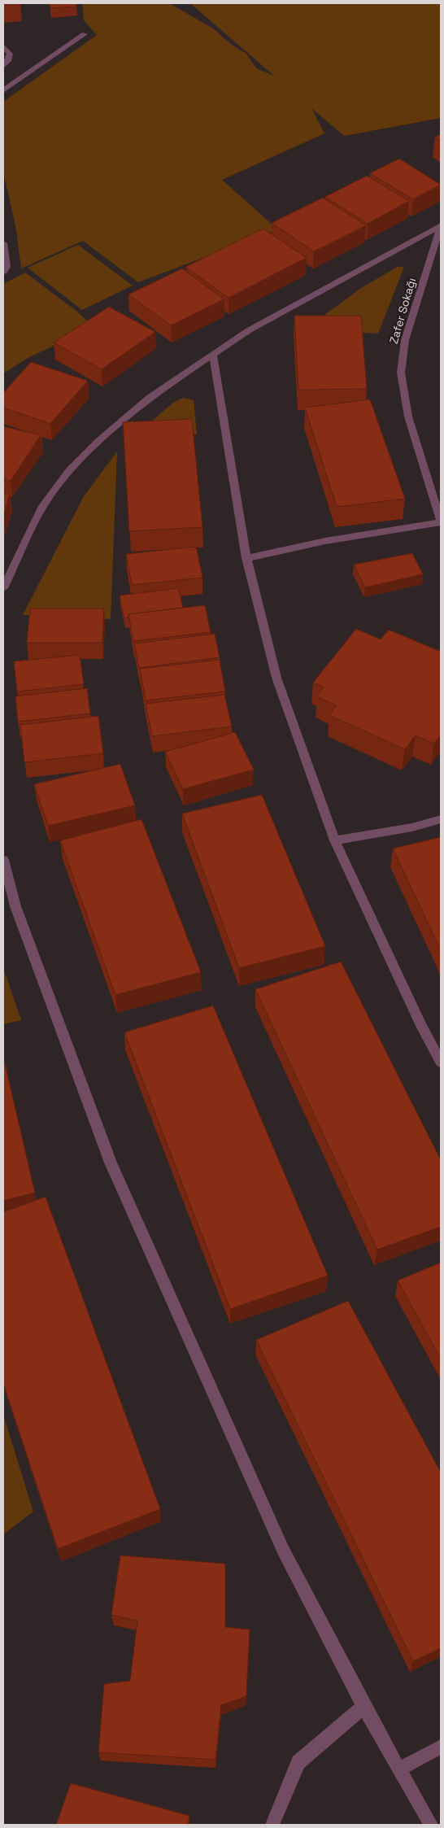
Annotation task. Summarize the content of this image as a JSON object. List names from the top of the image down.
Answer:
{
  "streets": {
    "street": ["Zafer Sokağı"]
  }
}
